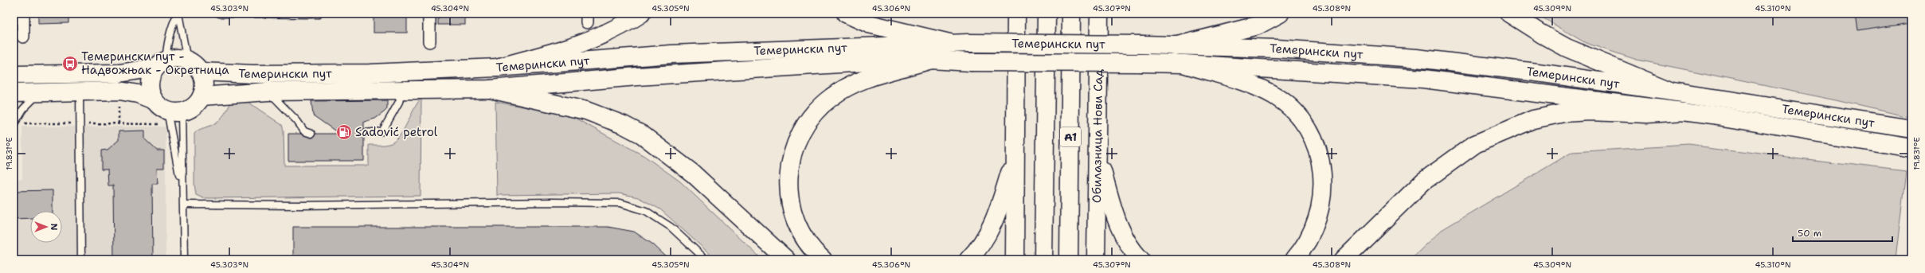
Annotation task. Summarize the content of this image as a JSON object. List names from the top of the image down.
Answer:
{
  "streets": {
    "main road": ["Темерински пут", "Обилазница Нови Сад", "A1"]
  },
  "places": {
    "bus stop": ["Темерински пут - Надвожњак - Окретница"],
    "fuel station": ["Sadović petrol"]
  },
  "scale_bar": "50 m",
  "north": "right",
  "coordinates": [
    "45.303°N",
    "45.304°N",
    "45.305°N",
    "45.306°N",
    "45.307°N",
    "45.308°N",
    "45.309°N",
    "45.310°N",
    "19.831°E"
  ]
}
